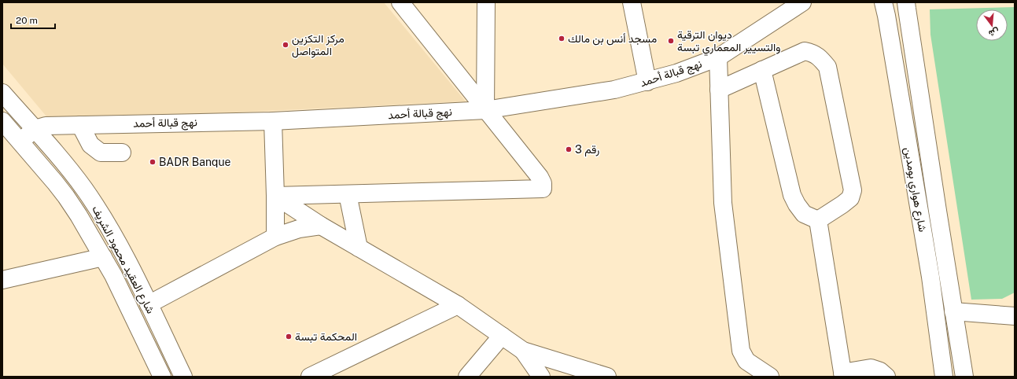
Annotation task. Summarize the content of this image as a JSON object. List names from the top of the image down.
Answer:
{
  "streets": {
    "street": ["نهج قبالة أحمد", "شارع هواري بومدين", "شارع العقيد محمود الشريف"]
  },
  "crossings": [
    ["نهج قبالة أحمد", "شارع العقيد محمود الشريف"]
  ],
  "places": [
    "مسجد أنس بن مالك",
    "ديوان الترقية والتسيير المعماري تبسة",
    "مركز التكزين المتواصل",
    "رقم 3",
    "BADR Banque",
    "المحكمة تبسة"
  ],
  "scale_bar": "20 m",
  "north": "bottom"
}
